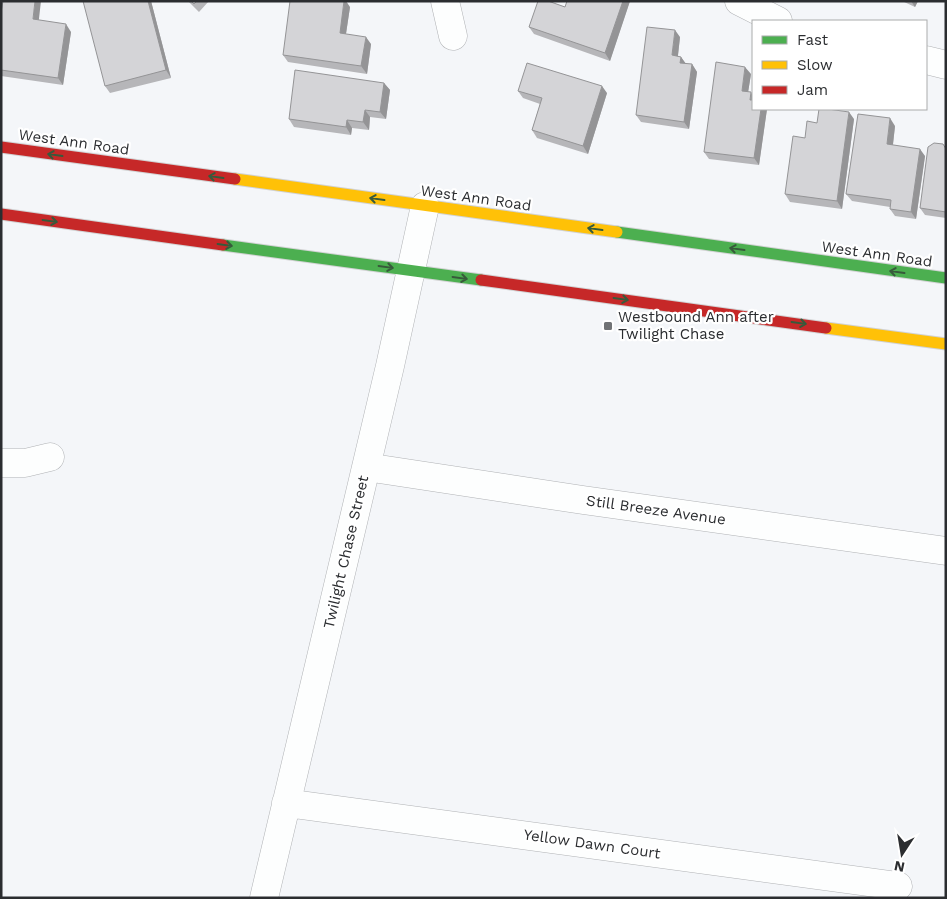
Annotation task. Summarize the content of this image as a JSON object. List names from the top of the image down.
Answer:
{
  "streets": {
    "main road": ["West Ann Road"],
    "street": ["Still Breeze Avenue", "Twilight Chase Street", "Yellow Dawn Court"]
  },
  "crossings": [
    ["West Ann Road", "Twilight Chase Street"],
    ["Still Breeze Avenue", "Twilight Chase Street"],
    ["Twilight Chase Street", "Yellow Dawn Court"]
  ],
  "places": {
    "transit": ["Westbound Ann after Twilight Chase"]
  },
  "legend": ["Fast", "Slow", "Jam"],
  "north": "bottom"
}
